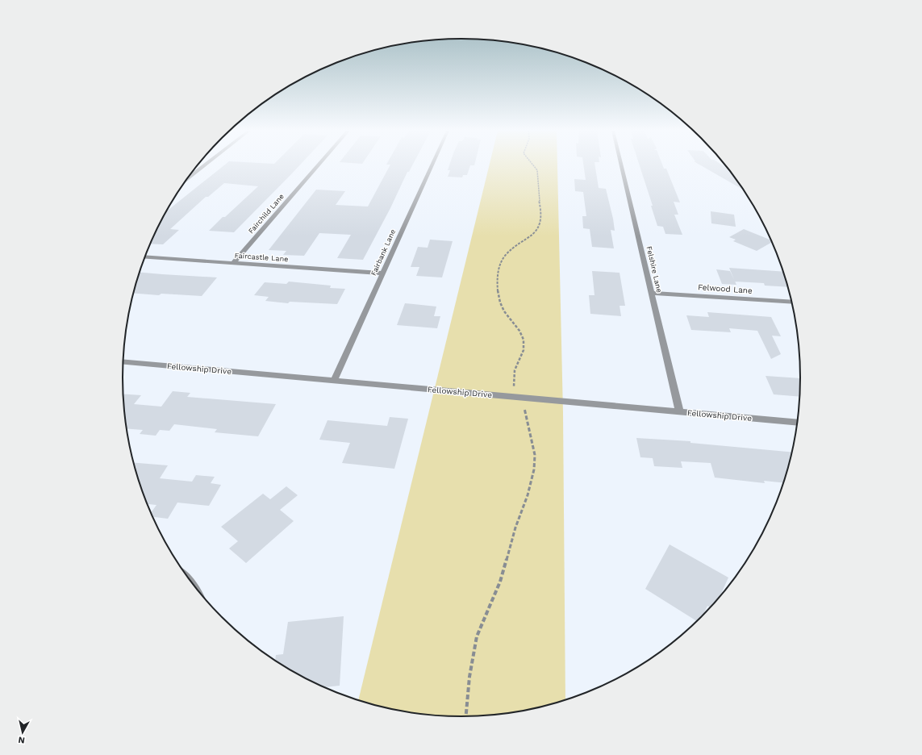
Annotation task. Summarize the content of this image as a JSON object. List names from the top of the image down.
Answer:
{
  "streets": {
    "street": [
      "Fairchild Lane",
      "Fairbank Lane",
      "Faircastle Lane",
      "Felshire Lane",
      "Felwood Lane",
      "Fellowship Drive"
    ]
  },
  "crossings": [
    ["Fairchild Lane", "Faircastle Lane"],
    ["Fairbank Lane", "Faircastle Lane"],
    ["Fairbank Lane", "Fellowship Drive"],
    ["Felshire Lane", "Felwood Lane"],
    ["Felshire Lane", "Fellowship Drive"]
  ],
  "north": "bottom"
}
